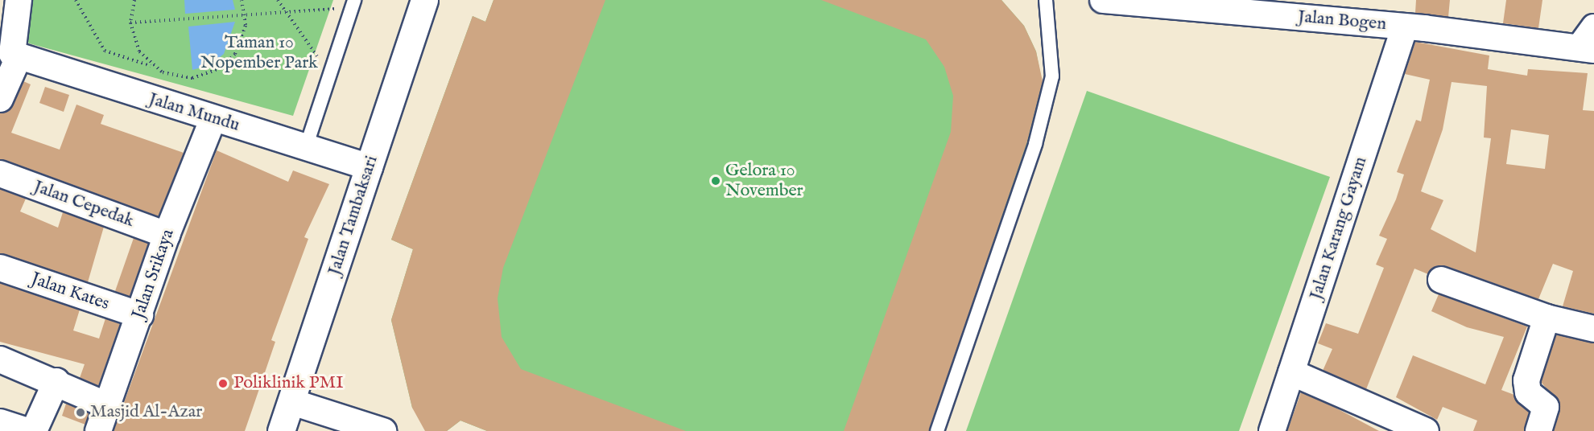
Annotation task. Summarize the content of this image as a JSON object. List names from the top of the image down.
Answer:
{
  "streets": {
    "main road": ["Jalan Tambaksari"],
    "street": [
      "Jalan Bogen",
      "Jalan Mundu",
      "Jalan Cepedak",
      "Jalan Karang Gayam",
      "Jalan Srikaya",
      "Jalan Kates"
    ]
  },
  "crossings": [
    ["Jalan Bogen", "Jalan Karang Gayam"],
    ["Jalan Mundu", "Jalan Tambaksari"],
    ["Jalan Mundu", "Jalan Srikaya"],
    ["Jalan Cepedak", "Jalan Srikaya"],
    ["Jalan Srikaya", "Jalan Kates"]
  ],
  "parks": ["Taman 10 Nopember Park"],
  "places": ["Gelora 10 November", "Poliklinik PMI", "Masjid Al-Azar"]
}
